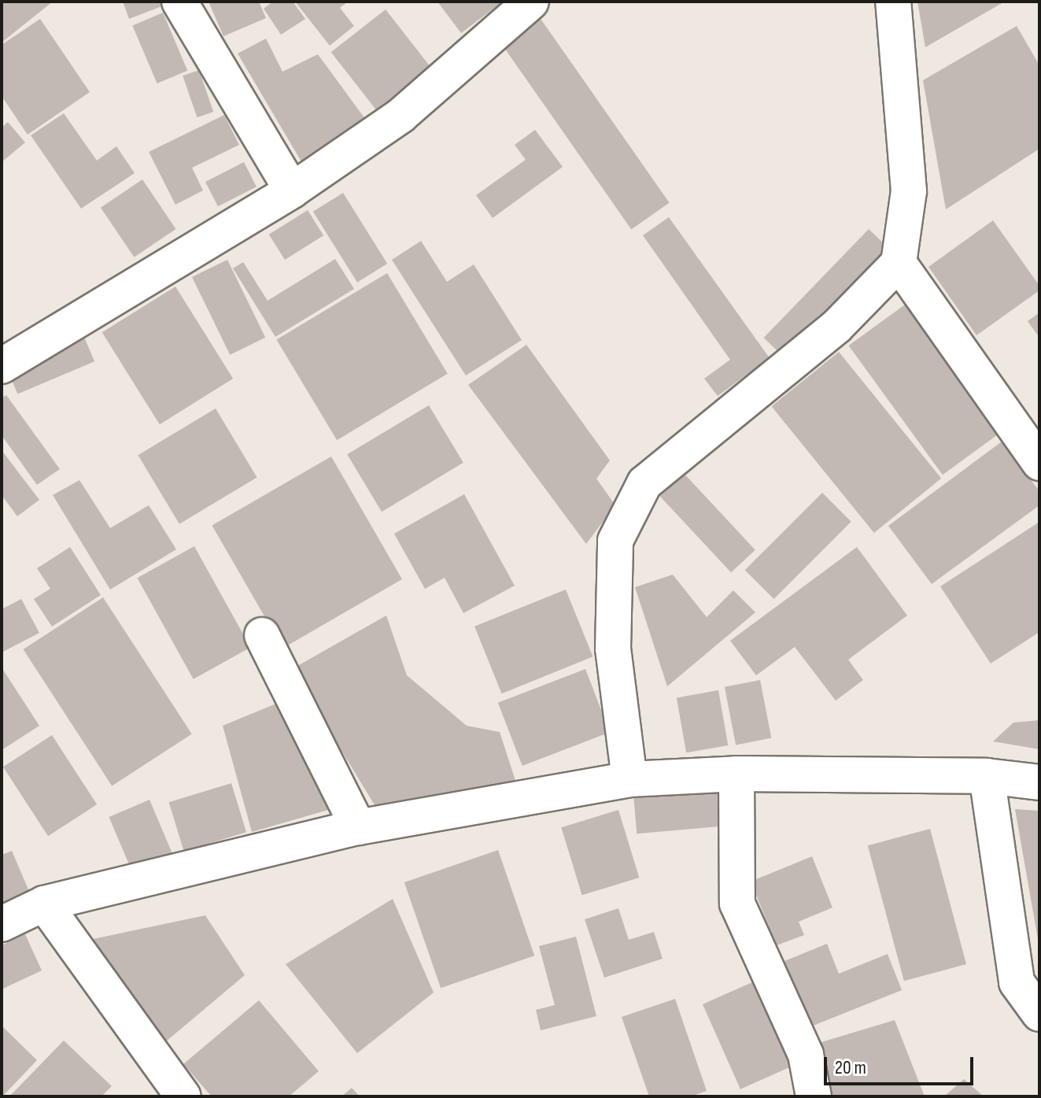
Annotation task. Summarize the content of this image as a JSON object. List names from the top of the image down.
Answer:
{
  "scale_bar": "20 m"
}
